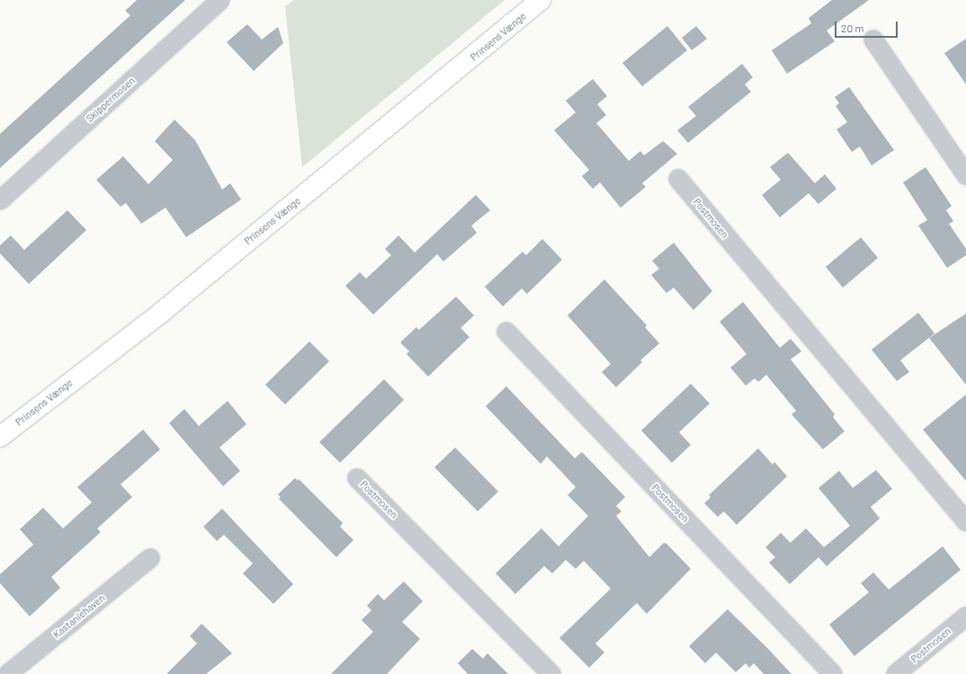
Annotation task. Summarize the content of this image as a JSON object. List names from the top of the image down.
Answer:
{
  "streets": {
    "street": [
      "Prinsens Vænge",
      "Skippermosen",
      "Postmosen",
      "Kastaniehaven"
    ]
  },
  "scale_bar": "20 m"
}
